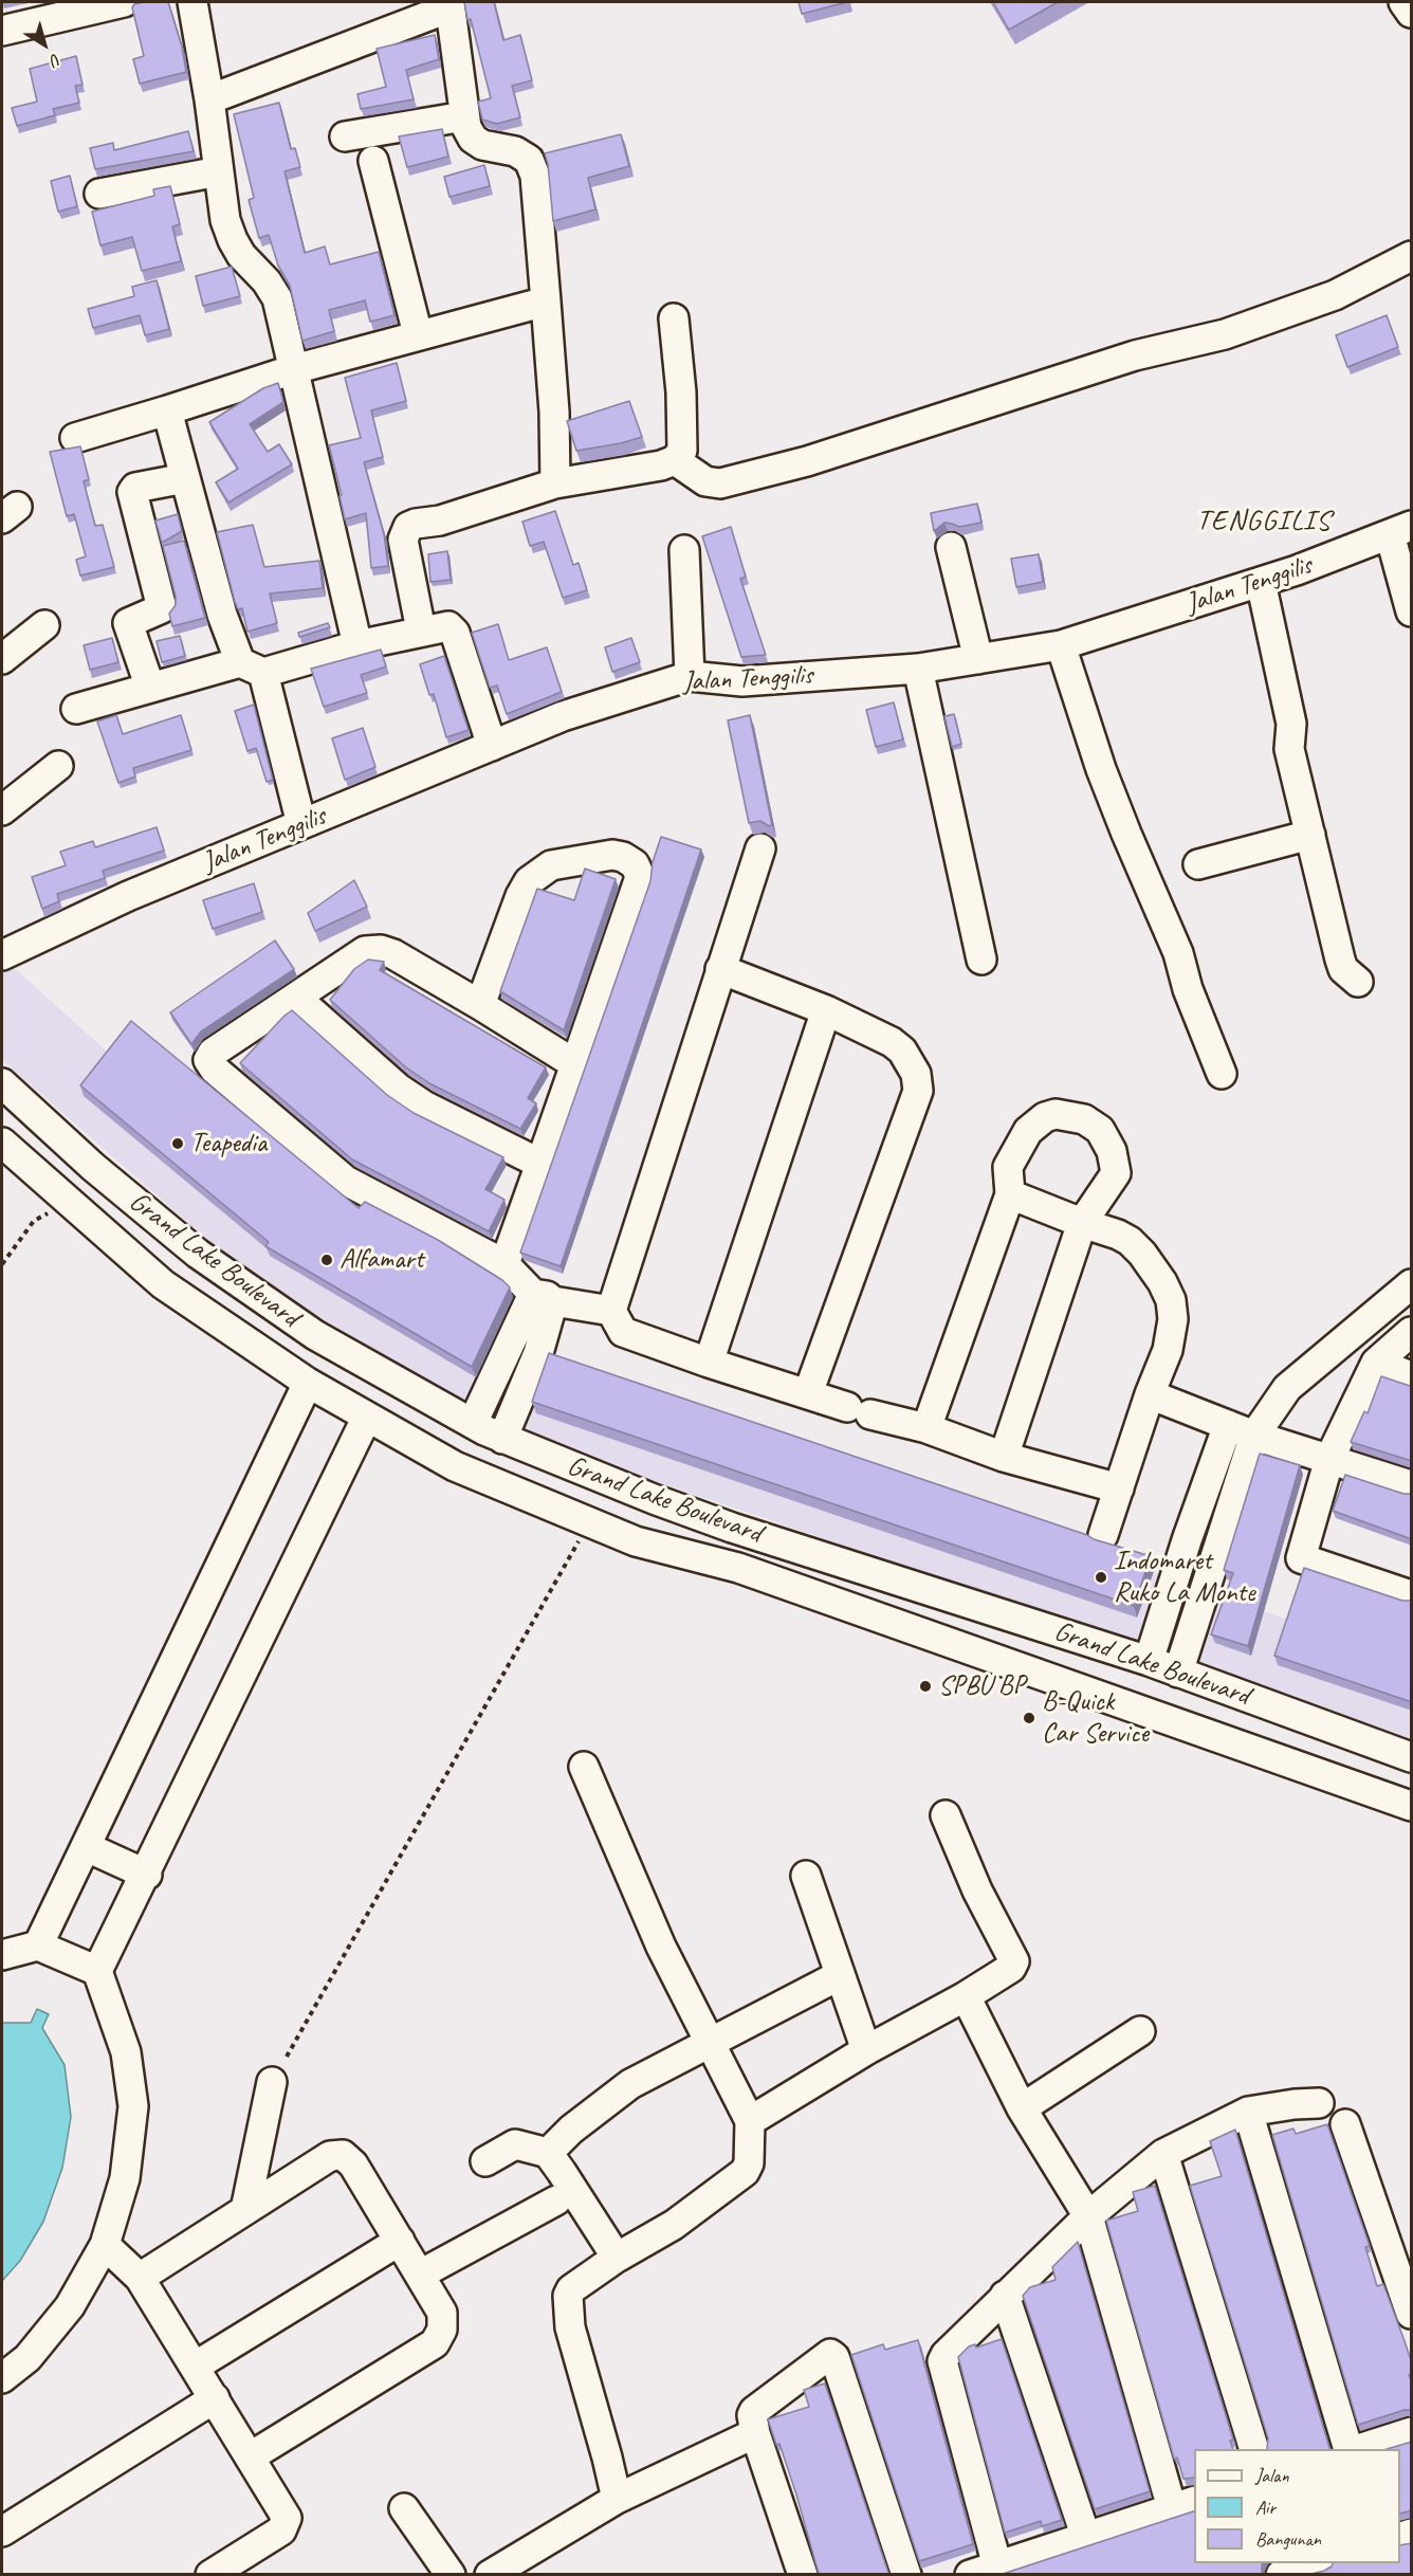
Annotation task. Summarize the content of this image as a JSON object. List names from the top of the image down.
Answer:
{
  "streets": {
    "street": ["Jalan Tenggilis", "Grand Lake Boulevard"]
  },
  "districts": ["TENGGILIS"],
  "places": [
    "Teapedia",
    "Alfamart",
    "Indomaret Ruko La Monte",
    "SPBU BP",
    "B-Quick Car Service"
  ],
  "legend": ["Jalan", "Air", "Bangunan"],
  "north": "bottom right"
}
